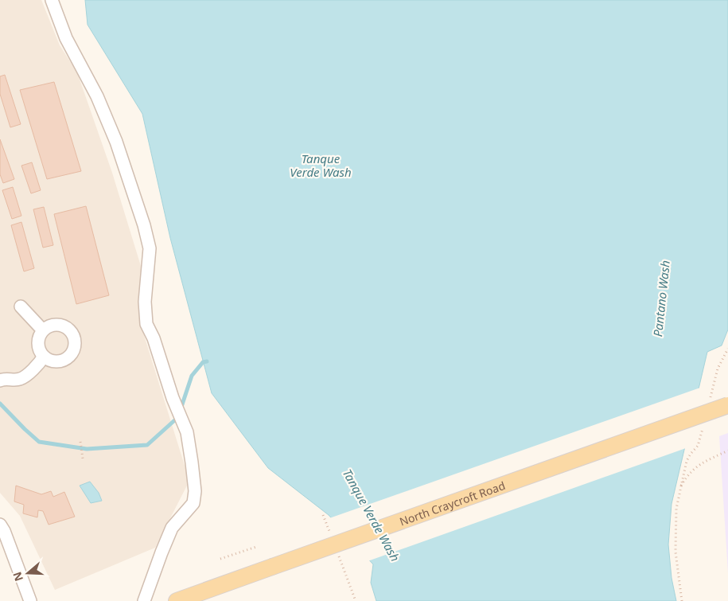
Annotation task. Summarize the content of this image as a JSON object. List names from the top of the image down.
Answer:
{
  "streets": {
    "main road": ["North Craycroft Road"]
  },
  "water": ["Tanque Verde Wash", "Pantano Wash"],
  "north": "left"
}
